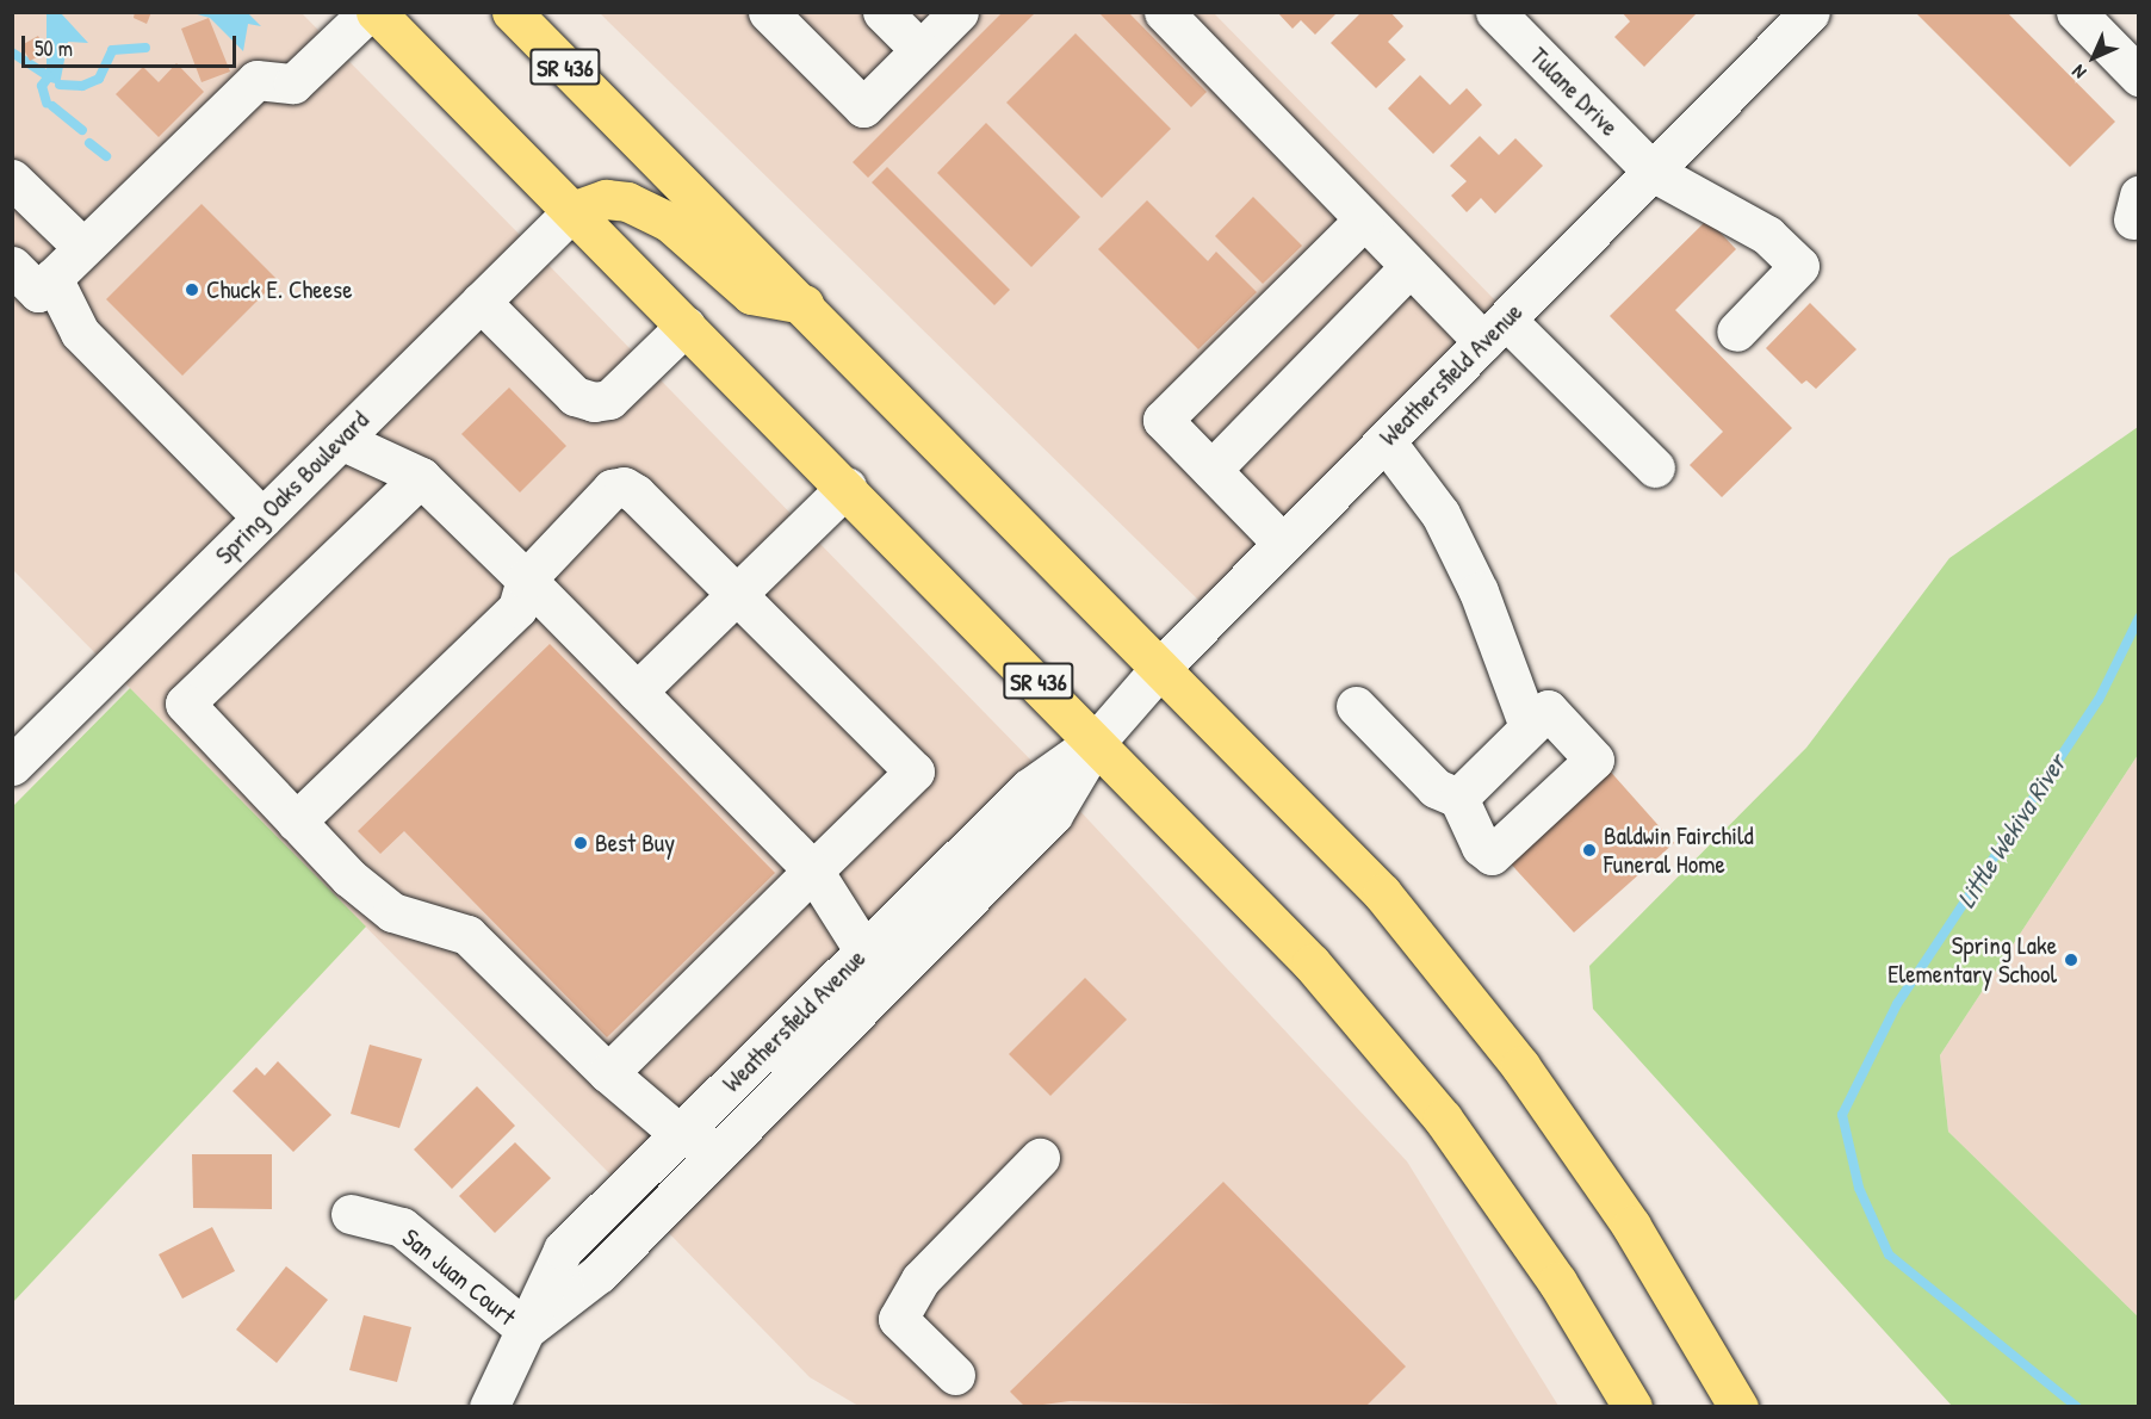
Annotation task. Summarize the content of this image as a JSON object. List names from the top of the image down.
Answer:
{
  "streets": {
    "main road": ["SR 436"],
    "street": [
      "Tulane Drive",
      "Weathersfield Avenue",
      "Spring Oaks Boulevard",
      "San Juan Court"
    ]
  },
  "crossings": [
    ["SR 436", "Weathersfield Avenue"],
    ["SR 436", "Spring Oaks Boulevard"],
    ["Tulane Drive", "Weathersfield Avenue"],
    ["Weathersfield Avenue", "San Juan Court"]
  ],
  "water": ["Little Wekiva River"],
  "places": [
    "Chuck E. Cheese",
    "Best Buy",
    "Baldwin Fairchild Funeral Home",
    "Spring Lake Elementary School"
  ],
  "scale_bar": "50 m",
  "north": "bottom left"
}
